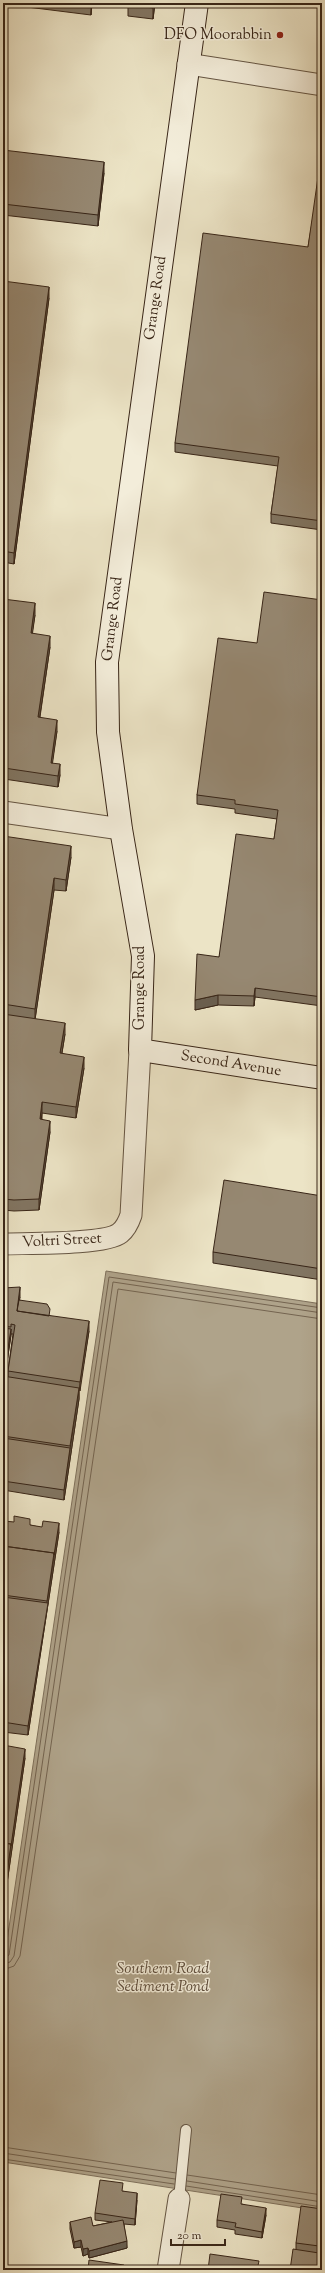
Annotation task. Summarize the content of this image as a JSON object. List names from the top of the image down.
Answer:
{
  "streets": {
    "main road": ["Grange Road", "Second Avenue"],
    "street": ["Voltri Street"]
  },
  "crossings": [
    ["Grange Road", "Second Avenue"],
    ["Grange Road", "Voltri Street"]
  ],
  "water": ["Southern Road Sediment Pond"],
  "places": ["DFO Moorabbin"],
  "scale_bar": "20 m"
}
